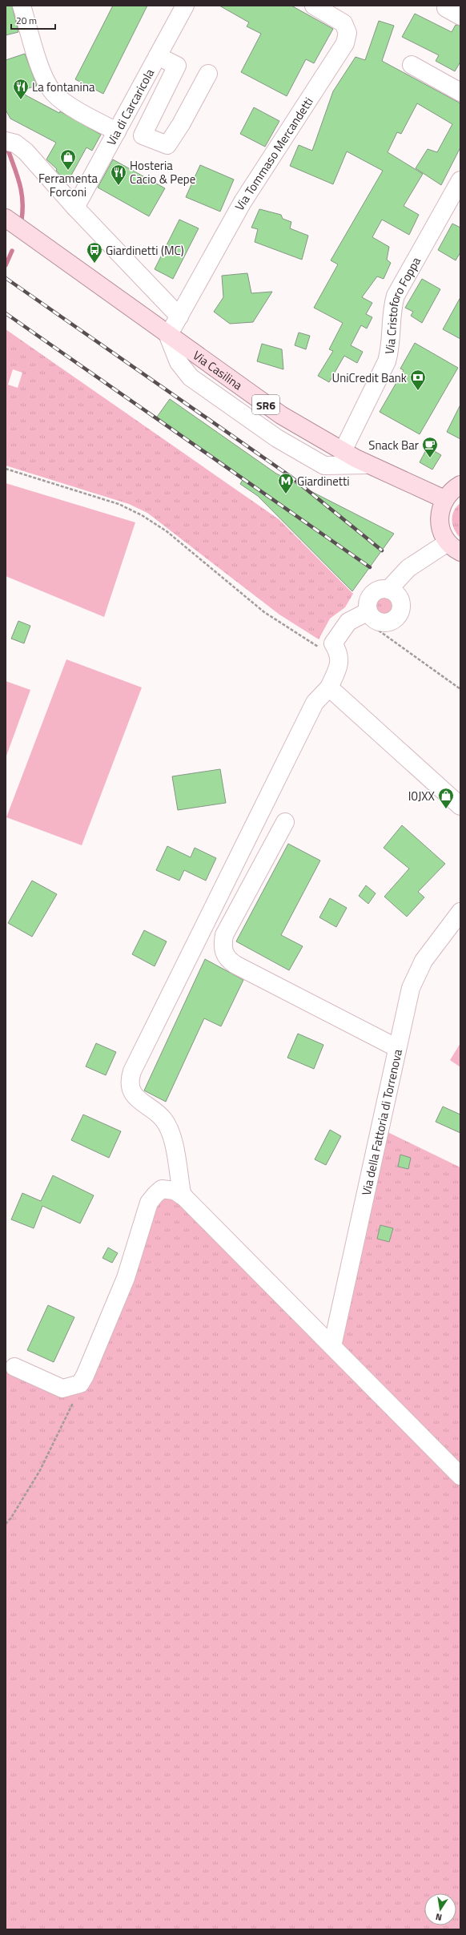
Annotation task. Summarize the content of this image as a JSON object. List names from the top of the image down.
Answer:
{
  "streets": {
    "main road": ["Via Casilina", "SR6"],
    "street": [
      "Via di Carcaricola",
      "Via Tommaso Mercandetti",
      "Via Cristoforo Foppa",
      "Via della Fattoria di Torrenova"
    ]
  },
  "crossings": [
    ["Via Tommaso Mercandetti", "Via Casilina"],
    ["Via Cristoforo Foppa", "Via Casilina"]
  ],
  "places": {
    "restaurant": ["La fontanina", "Hosteria Cacio & Pepe"],
    "shop": ["Ferramenta Forconi", "I0JXX"],
    "bus stop": ["Giardinetti (MC)"],
    "bank": ["UniCredit Bank"],
    "cafe": ["Snack Bar"],
    "metro station": ["Giardinetti"]
  },
  "scale_bar": "20 m",
  "north": "bottom"
}
